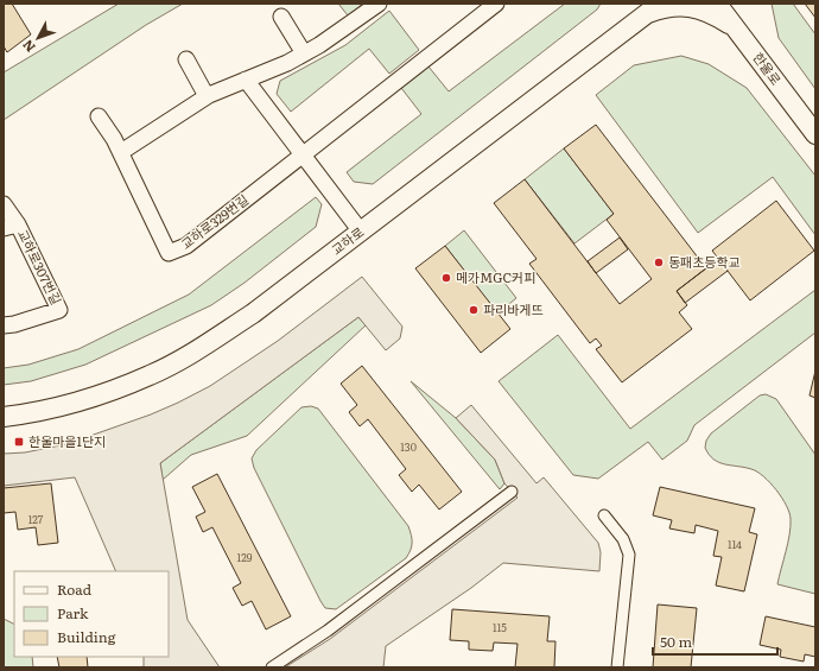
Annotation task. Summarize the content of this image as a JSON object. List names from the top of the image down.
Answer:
{
  "streets": {
    "street": [
      "한울로",
      "교하로329번길",
      "교하로",
      "교하로307번길"
    ]
  },
  "crossings": [
    ["한울로", "교하로"]
  ],
  "places": {
    "other": ["동패초등학교", "메가MGC커피", "파리바게뜨"],
    "transit": ["한울마을1단지"]
  },
  "house_numbers": [
    "130",
    "127",
    "114",
    "129",
    "115"
  ],
  "legend": ["Road", "Park", "Building"],
  "scale_bar": "50 m",
  "north": "bottom left"
}
